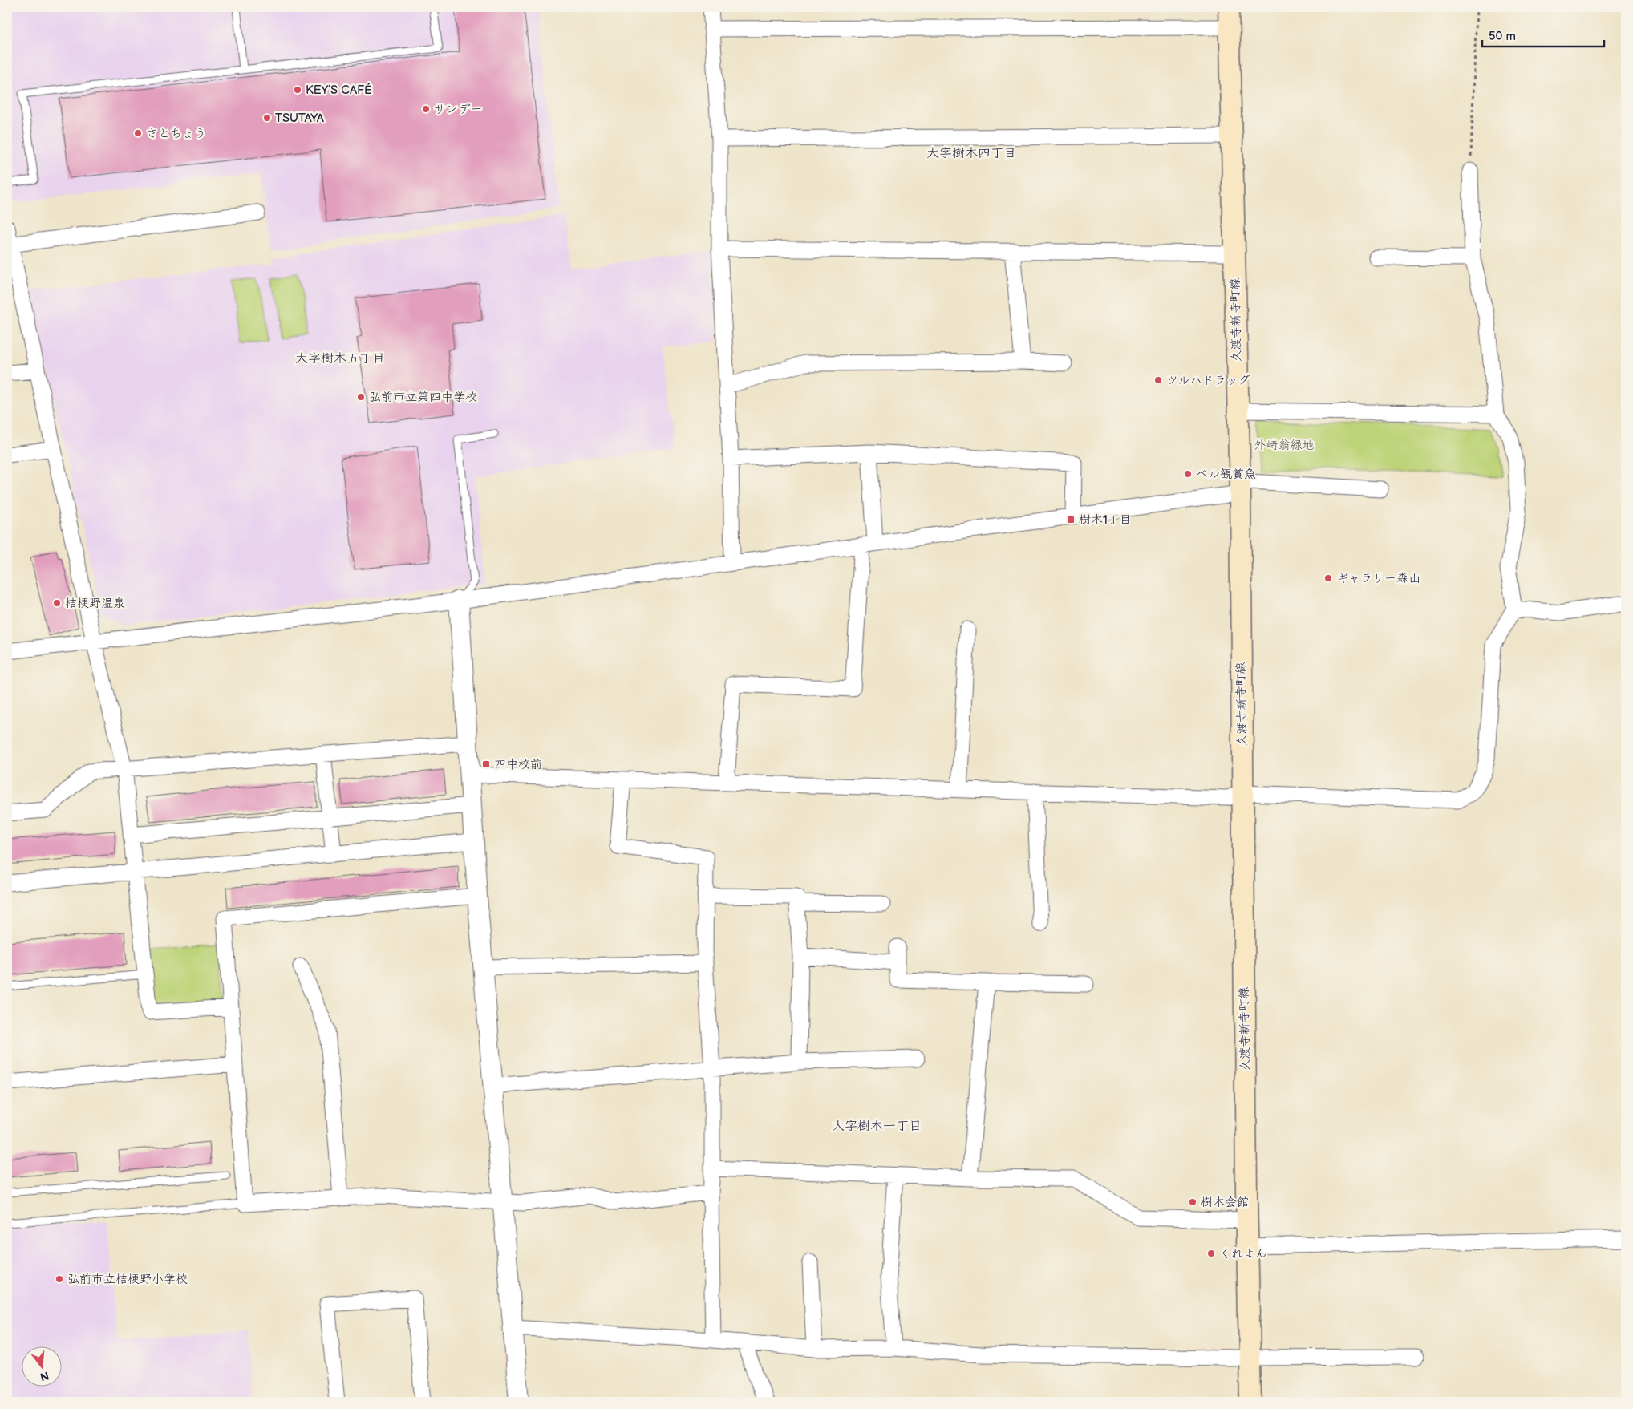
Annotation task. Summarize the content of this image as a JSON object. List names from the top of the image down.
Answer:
{
  "streets": {
    "main road": ["久渡寺新寺町線"]
  },
  "districts": ["大字樹木四丁目", "大字樹木五丁目", "大字樹木一丁目"],
  "parks": ["外崎翁緑地"],
  "places": {
    "other": [
      "KEY’S CAFÉ",
      "サンデー",
      "TSUTAYA",
      "さとちょう",
      "ツルハドラッグ",
      "弘前市立第四中学校",
      "ベル観賞魚",
      "ギャラリー森山",
      "桔梗野温泉",
      "樹木会館",
      "くれよん",
      "弘前市立桔梗野小学校"
    ],
    "transit": ["樹木1丁目", "四中校前"]
  },
  "scale_bar": "50 m",
  "north": "bottom"
}
